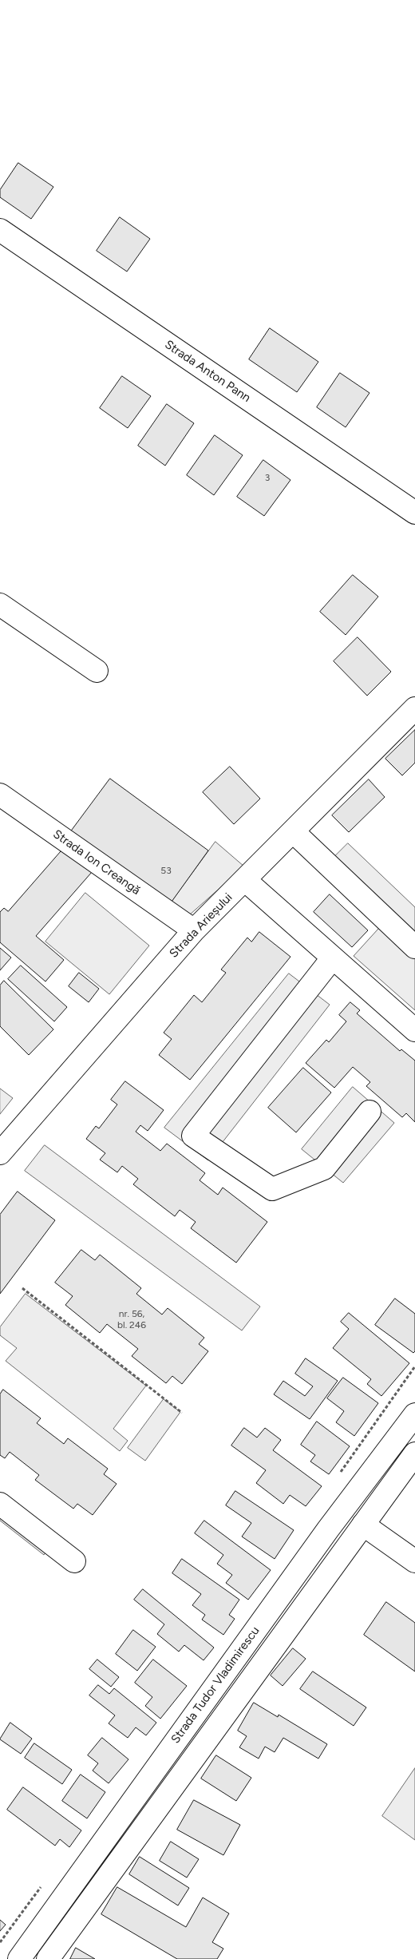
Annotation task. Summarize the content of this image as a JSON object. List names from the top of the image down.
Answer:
{
  "streets": {
    "street": [
      "Strada Anton Pann",
      "Strada Ion Creangă",
      "Strada Arieșului",
      "Strada Tudor Vladimirescu"
    ]
  },
  "crossings": [
    ["Strada Ion Creangă", "Strada Arieșului"]
  ],
  "house_numbers": ["3", "53", "nr. 56, bl. 246"]
}
